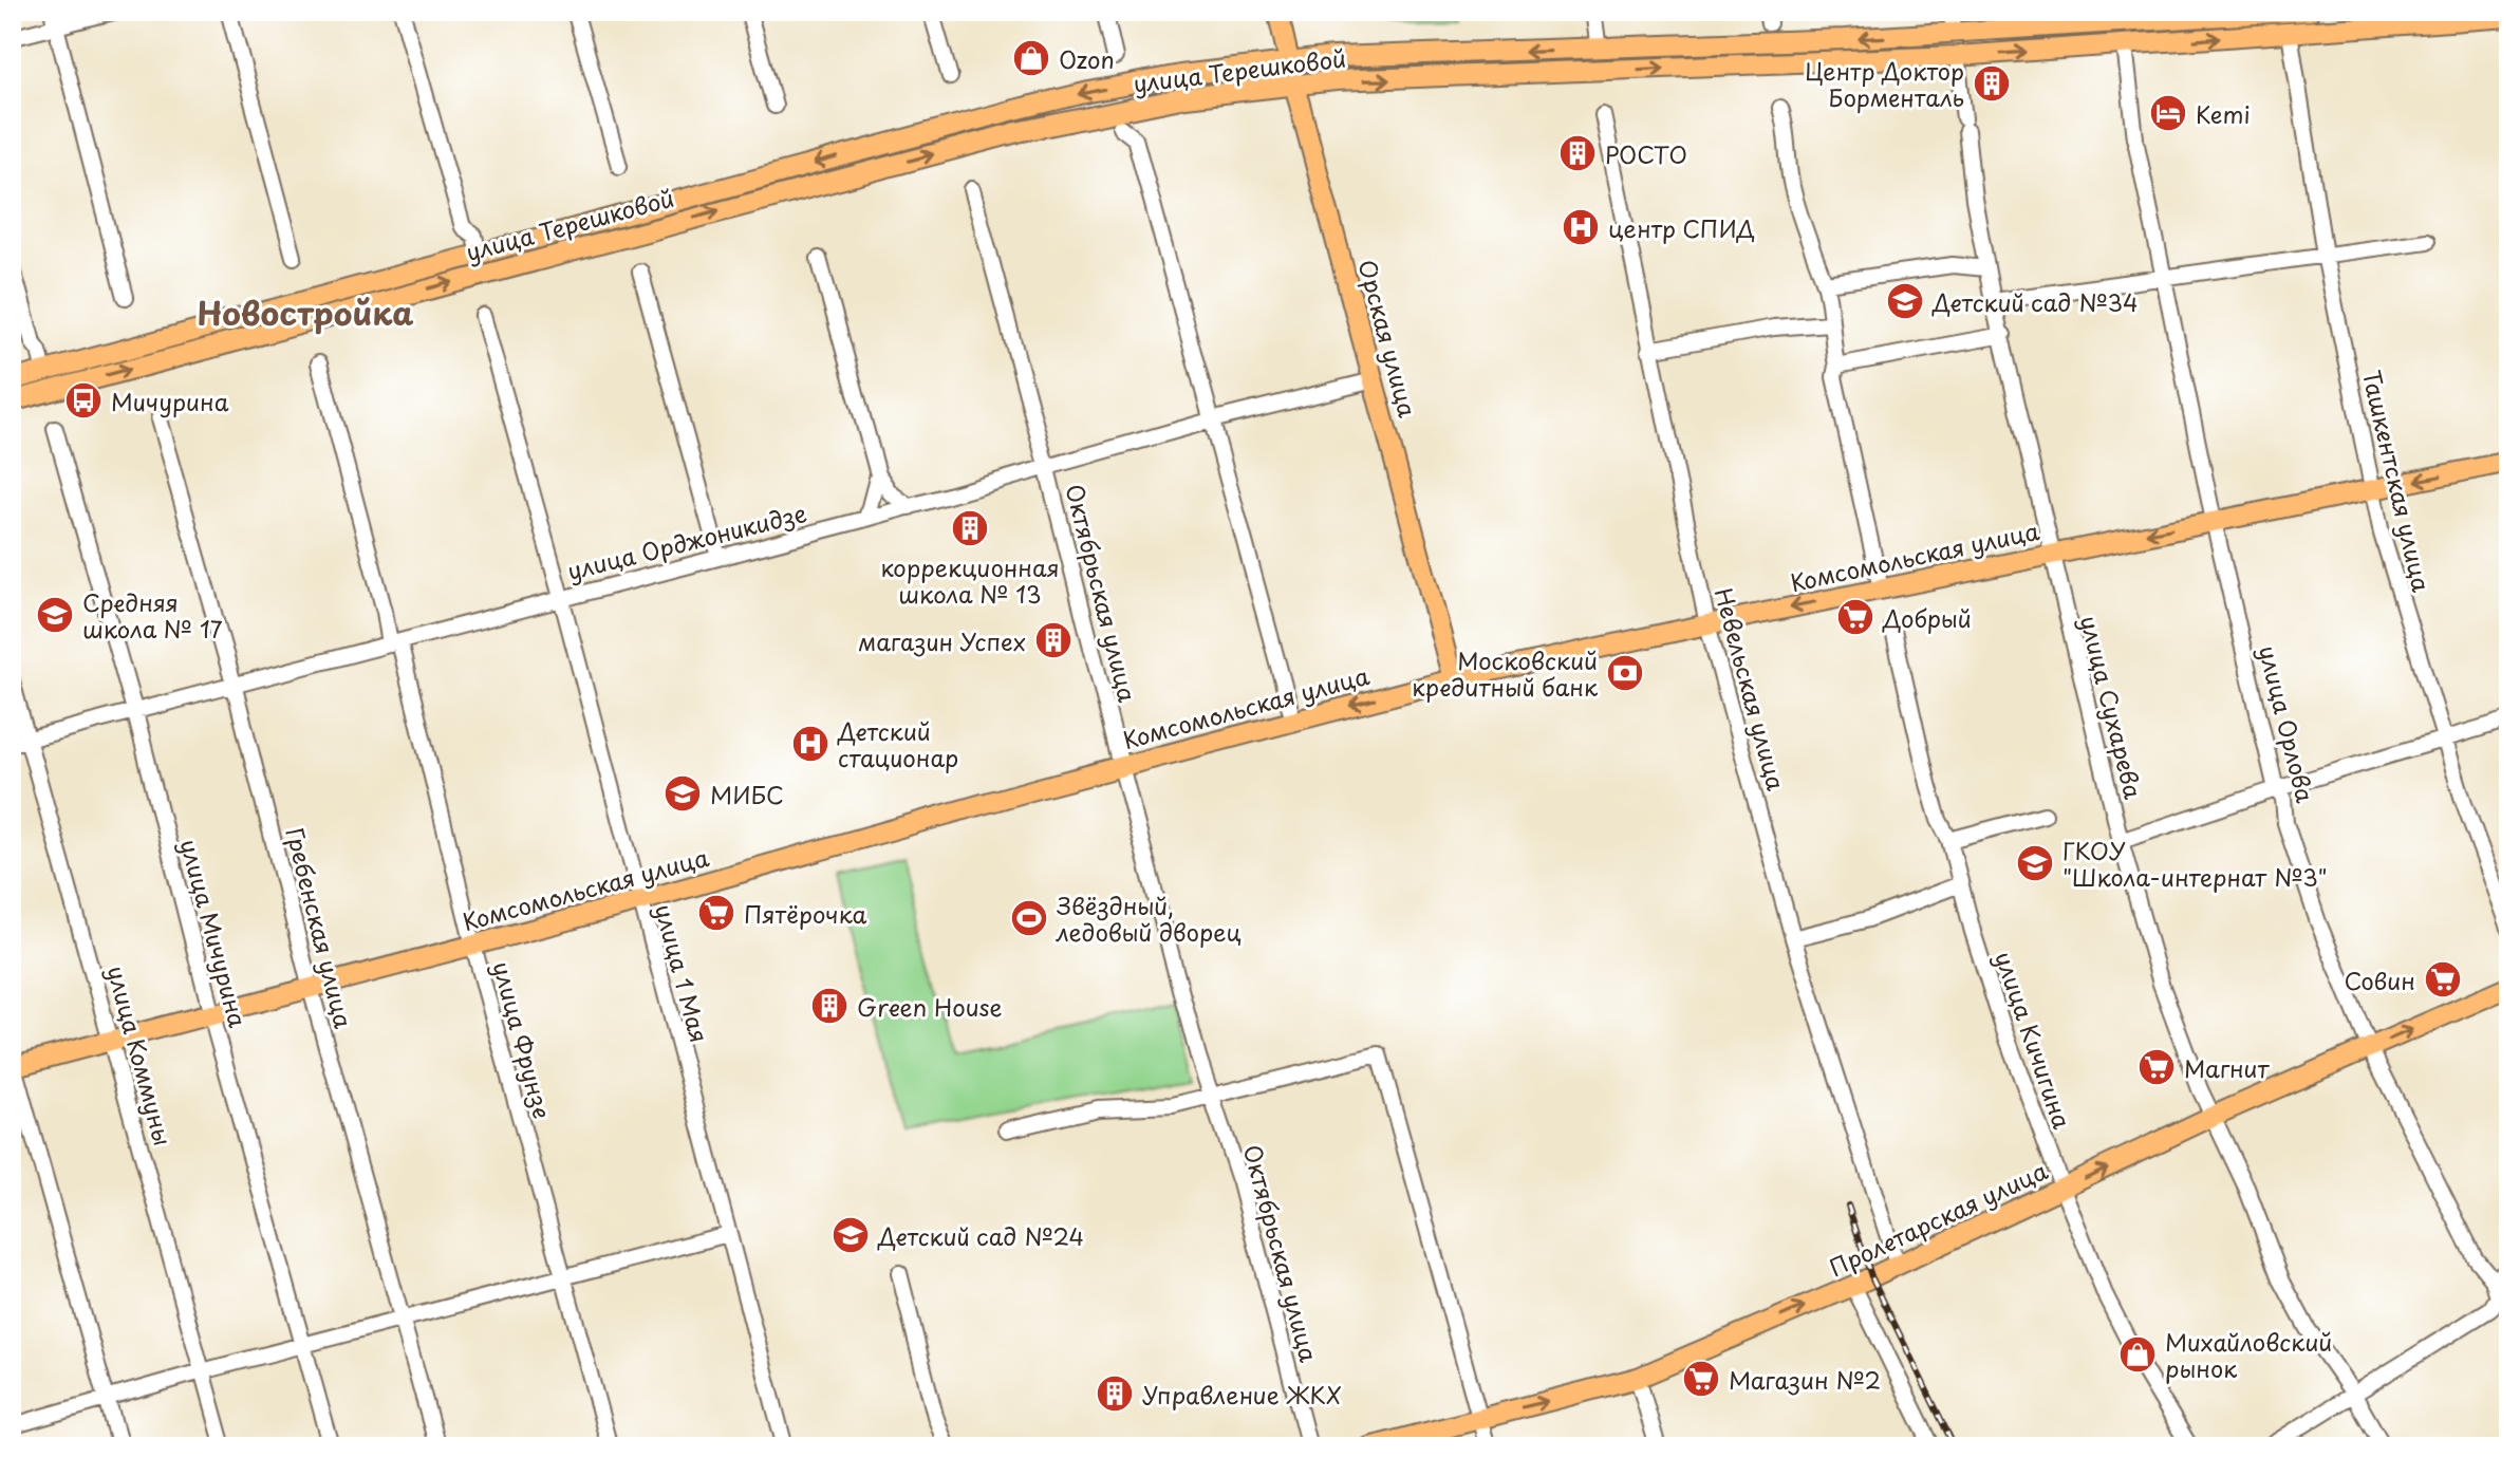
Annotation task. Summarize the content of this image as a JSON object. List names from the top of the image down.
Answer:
{
  "streets": {
    "main road": [
      "улица Терешковой",
      "Орская улица",
      "Комсомольская улица",
      "Пролетарская улица"
    ],
    "street": [
      "Ташкентская улица",
      "улица Орджоникидзе",
      "Октябрьская улица",
      "Невельская улица",
      "улица Сухарева",
      "улица Орлова",
      "Гребенская улица",
      "улица Мичурина",
      "улица 1 Мая",
      "улица Фрунзе",
      "улица Кичигина",
      "улица Коммуны"
    ]
  },
  "crossings": [
    ["улица Терешковой", "Орская улица"],
    ["улица Терешковой", "Ташкентская улица"],
    ["улица Терешковой", "улица Сухарева"],
    ["улица Терешковой", "улица Орлова"],
    ["Орская улица", "улица Орджоникидзе"],
    ["Орская улица", "Комсомольская улица"],
    ["Ташкентская улица", "Комсомольская улица"],
    ["улица Орджоникидзе", "Октябрьская улица"],
    ["улица Орджоникидзе", "Гребенская улица"],
    ["улица Орджоникидзе", "улица Мичурина"],
    ["улица Орджоникидзе", "улица 1 Мая"],
    ["улица Орджоникидзе", "улица Фрунзе"],
    ["улица Орджоникидзе", "улица Коммуны"],
    ["Комсомольская улица", "Октябрьская улица"],
    ["Комсомольская улица", "Невельская улица"],
    ["Комсомольская улица", "улица Сухарева"],
    ["Комсомольская улица", "улица Орлова"],
    ["Комсомольская улица", "Гребенская улица"],
    ["Комсомольская улица", "улица Мичурина"],
    ["Комсомольская улица", "улица 1 Мая"],
    ["Комсомольская улица", "улица Фрунзе"],
    ["Комсомольская улица", "улица Коммуны"],
    ["Невельская улица", "Пролетарская улица"],
    ["улица Сухарева", "Пролетарская улица"],
    ["улица Орлова", "Пролетарская улица"],
    ["улица Кичигина", "Пролетарская улица"]
  ],
  "one_way": ["Пролетарская улица"],
  "districts": ["Новостройка"],
  "places": {
    "shop": ["Ozon", "Михайловский рынок"],
    "building": [
      "Центр Доктор Борменталь",
      "РОСТО",
      "коррекционная школа № 13",
      "магазин Успех",
      "Green House",
      "Управление ЖКХ"
    ],
    "hotel": ["Kemi"],
    "hospital": ["центр СПИД", "Детский стационар"],
    "school or university": [
      "Детский сад №34",
      "Средняя школа № 17",
      "МИБС",
      "ГКОУ \"Школа-интернат №3\"",
      "Детский сад №24"
    ],
    "bus stop": ["Мичурина"],
    "supermarket": [
      "Добрый",
      "Пятёрочка",
      "Совин",
      "Магнит",
      "Магазин №2"
    ],
    "bank": ["Московский кредитный банк"],
    "sports": ["Звёздный, ледовый дворец"]
  }
}
